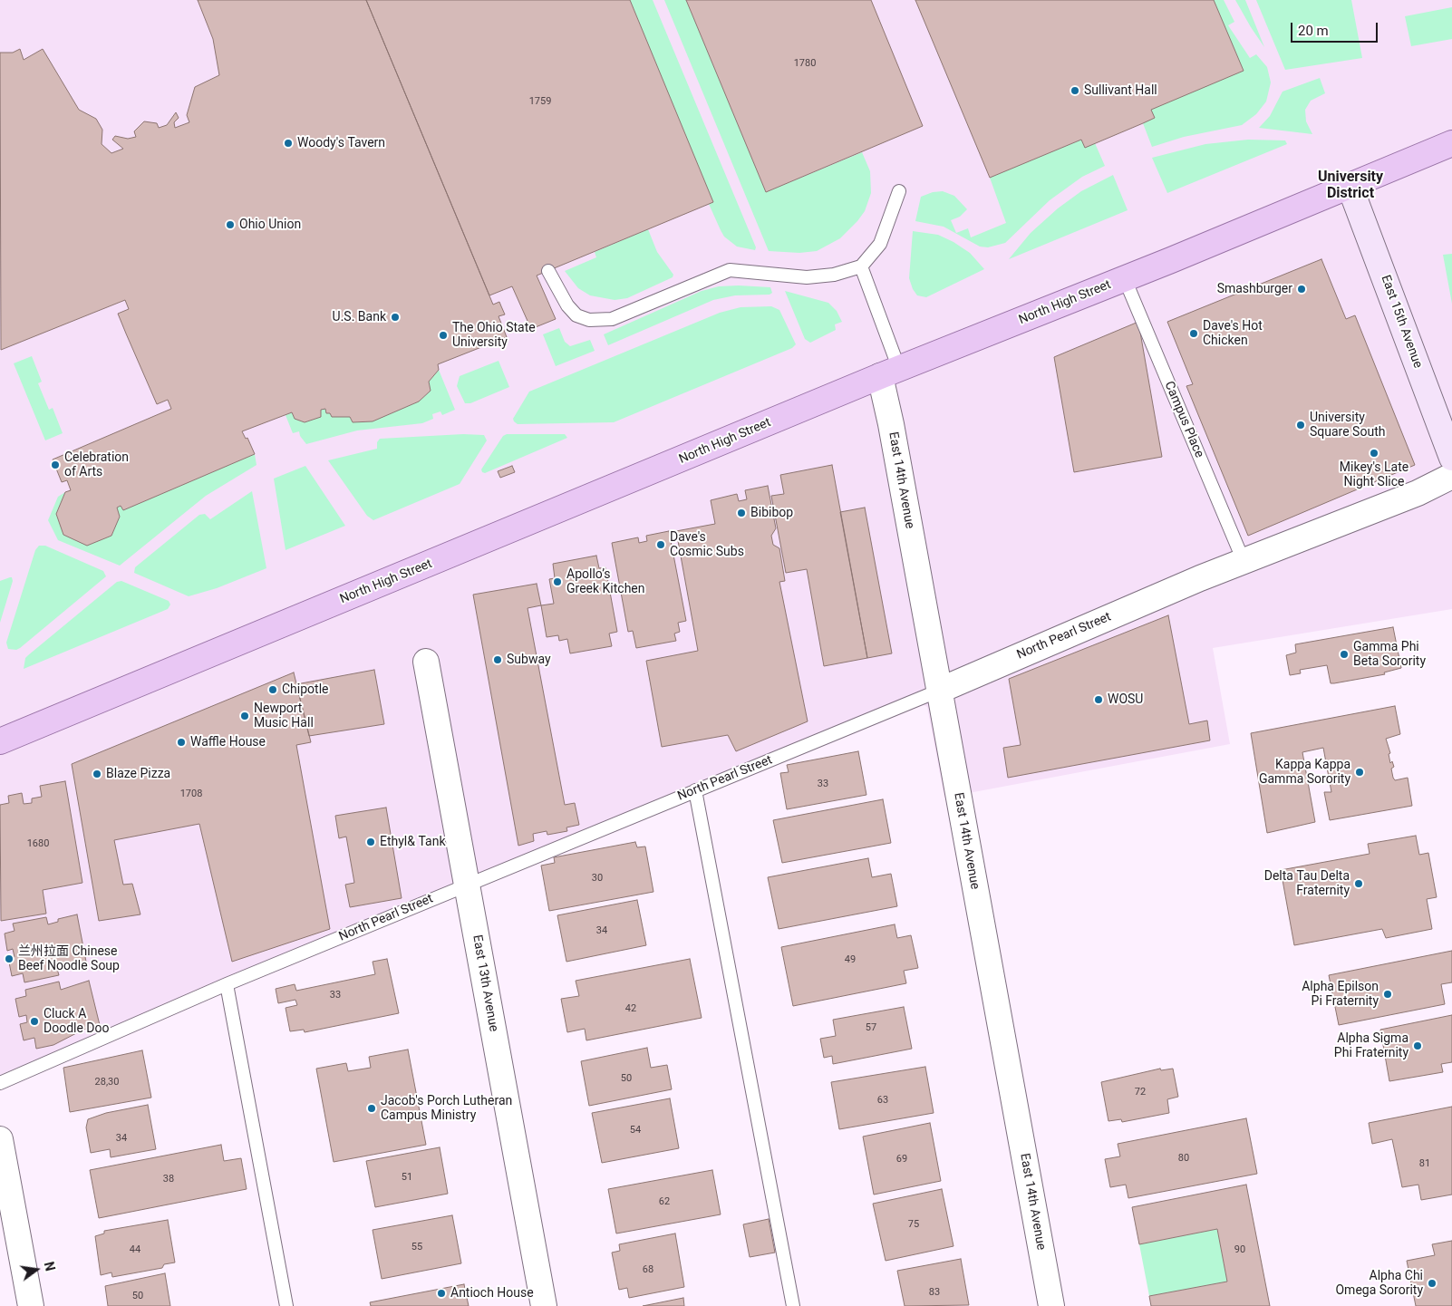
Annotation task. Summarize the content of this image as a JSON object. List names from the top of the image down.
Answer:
{
  "streets": {
    "main road": ["North High Street"],
    "street": [
      "East 15th Avenue",
      "East 14th Avenue",
      "North Pearl Street",
      "East 13th Avenue"
    ],
    "lane": ["Campus Place"]
  },
  "crossings": [
    ["North High Street", "East 15th Avenue"],
    ["North High Street", "Campus Place"],
    ["North High Street", "East 14th Avenue"],
    ["Campus Place", "North Pearl Street"],
    ["East 14th Avenue", "North Pearl Street"],
    ["North Pearl Street", "East 13th Avenue"]
  ],
  "districts": ["University District"],
  "places": [
    "Sullivant Hall",
    "Woody's Tavern",
    "Ohio Union",
    "Smashburger",
    "U.S. Bank",
    "Dave's Hot Chicken",
    "The Ohio State University",
    "University Square South",
    "Mikey's Late Night Slice",
    "Celebration of Arts",
    "Bibibop",
    "Dave's Cosmic Subs",
    "Apollo’s Greek Kitchen",
    "Gamma Phi Beta Sorority",
    "Subway",
    "Chipotle",
    "WOSU",
    "Newport Music Hall",
    "Waffle House",
    "Kappa Kappa Gamma Sorority",
    "Blaze Pizza",
    "Ethyl& Tank",
    "Delta Tau Delta Fraternity",
    "兰州拉面 Chinese Beef Noodle Soup",
    "Alpha Epilson Pi Fraternity",
    "Cluck A Doodle Doo",
    "Alpha Sigma Phi Fraternity",
    "Jacob's Porch Lutheran Campus Ministry",
    "Alpha Chi Omega Sorority",
    "Antioch House"
  ],
  "house_numbers": [
    "1780",
    "1759",
    "33",
    "1708",
    "1680",
    "30",
    "34",
    "49",
    "33",
    "42",
    "57",
    "50",
    "28,30",
    "72",
    "63",
    "54",
    "34",
    "80",
    "69",
    "81",
    "51",
    "38",
    "62",
    "75",
    "55",
    "44",
    "90",
    "68",
    "83",
    "50"
  ],
  "scale_bar": "20 m",
  "north": "right"
}
